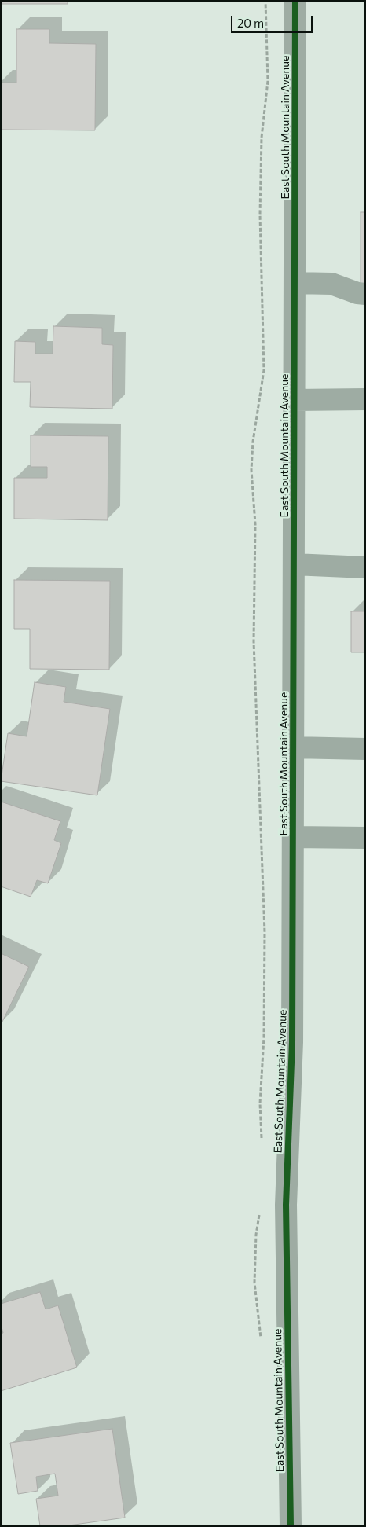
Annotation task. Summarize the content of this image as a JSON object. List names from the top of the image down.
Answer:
{
  "streets": {
    "street": ["East South Mountain Avenue"]
  },
  "scale_bar": "20 m"
}
